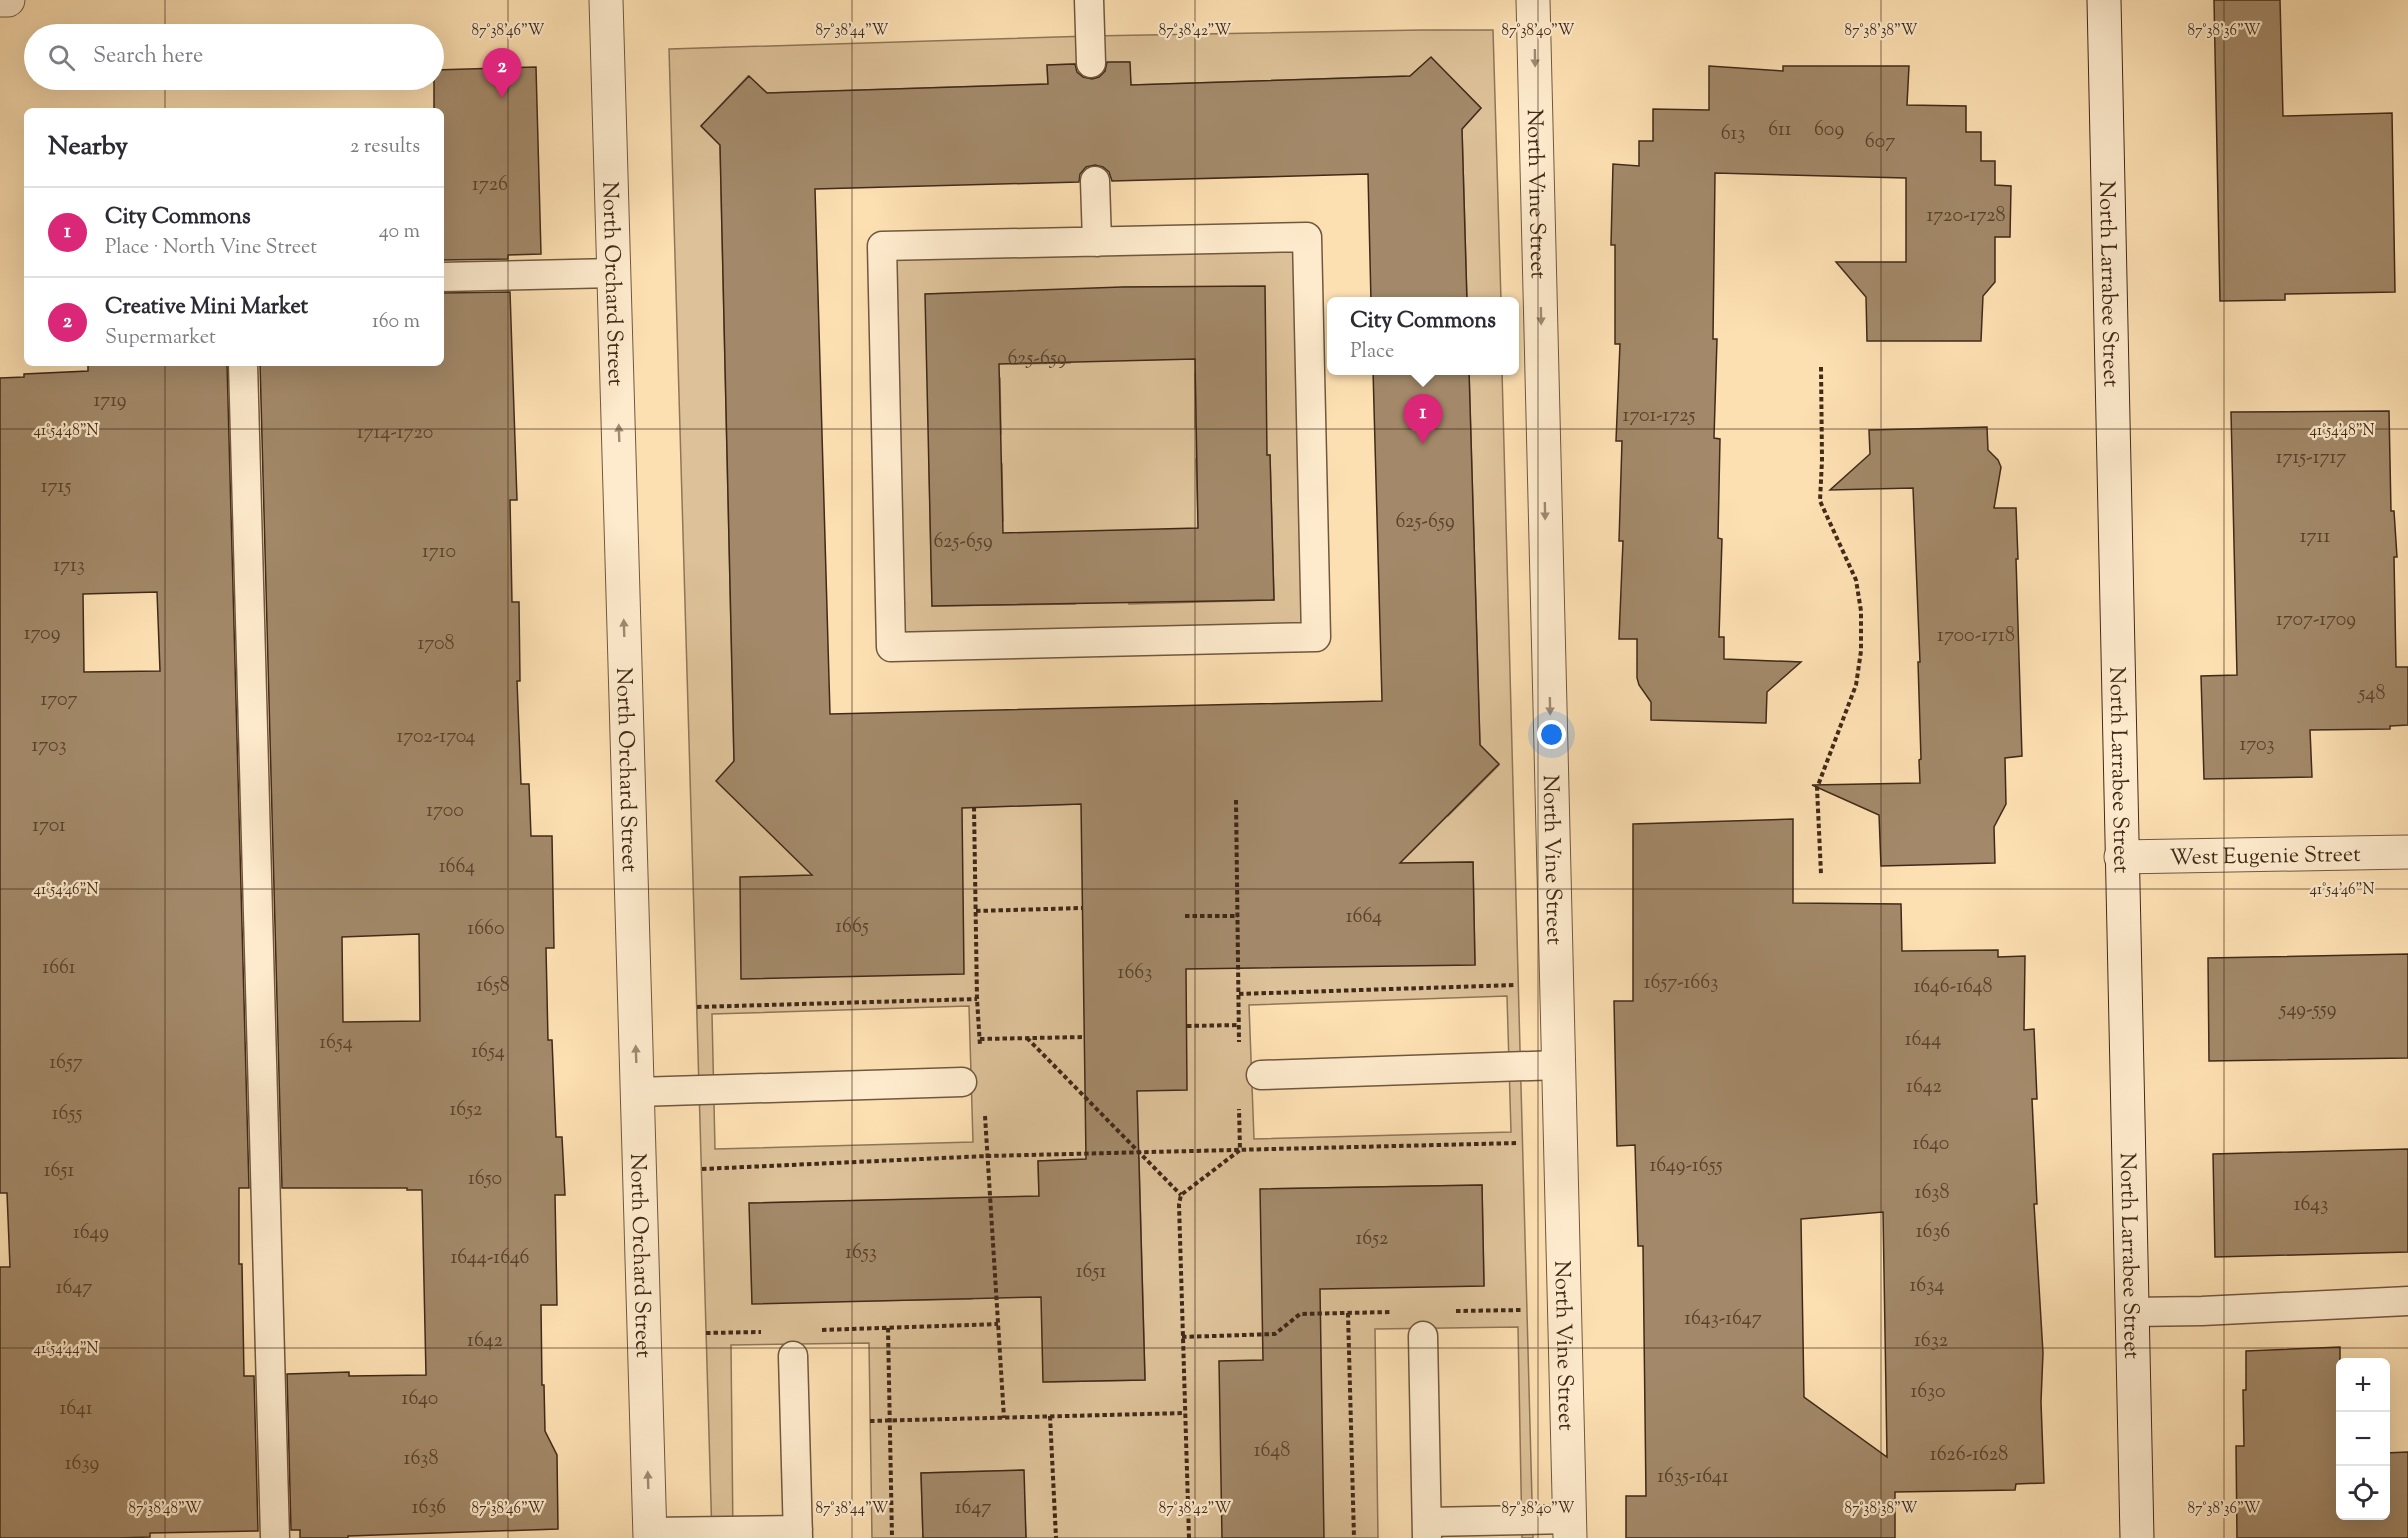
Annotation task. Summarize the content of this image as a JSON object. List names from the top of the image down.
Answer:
{
  "streets": {
    "street": [
      "North Vine Street",
      "North Orchard Street",
      "North Larrabee Street",
      "West Eugenie Street"
    ]
  },
  "crossings": [
    ["North Larrabee Street", "West Eugenie Street"]
  ],
  "one_way": ["North Vine Street", "North Orchard Street"],
  "house_numbers": [
    "611",
    "609",
    "613",
    "607",
    "1726",
    "1720-1728",
    "625-659",
    "1719",
    "1701-1725",
    "1714-1720",
    "1715-1717",
    "1715",
    "625-659",
    "1711",
    "625-659",
    "1710",
    "1713",
    "1707-1709",
    "1709",
    "1700-1718",
    "1708",
    "548",
    "1707",
    "1702-1704",
    "1703",
    "1703",
    "1700",
    "1701",
    "1664",
    "1664",
    "1665",
    "1660",
    "1661",
    "1663",
    "1657-1663",
    "1658",
    "1646-1648",
    "549-559",
    "1644",
    "1654",
    "1654",
    "1657",
    "1642",
    "1652",
    "1655",
    "1640",
    "1649-1655",
    "1651",
    "1650",
    "1638",
    "1643",
    "1636",
    "1649",
    "1652",
    "1653",
    "1644-1646",
    "1651",
    "1634",
    "1647",
    "1643-1647",
    "1642",
    "1632",
    "1630",
    "1640",
    "1641",
    "1648",
    "1626-1628",
    "1638",
    "1639",
    "1635-1641",
    "1636",
    "1647"
  ],
  "page": {
    "search": "Search here",
    "pins": ["2", "1"],
    "heading": ["Nearby", "2 results"],
    "list": [
      {
        "mark": "1",
        "name": "City Commons",
        "note": "Place · North Vine Street",
        "value": "40 m"
      },
      {
        "mark": "2",
        "name": "Creative Mini Market",
        "note": "Supermarket",
        "value": "160 m"
      }
    ],
    "popup": ["City Commons", "Place"],
    "map_buttons": ["+", "−"]
  },
  "coordinates": [
    "87°38'46\"W",
    "87°38'44\"W",
    "87°38'42\"W",
    "87°38'40\"W",
    "87°38'38\"W",
    "87°38'36\"W",
    "41°54'48\"N",
    "41°54'46\"N",
    "41°54'44\"N",
    "87°38'48\"W"
  ]
}
